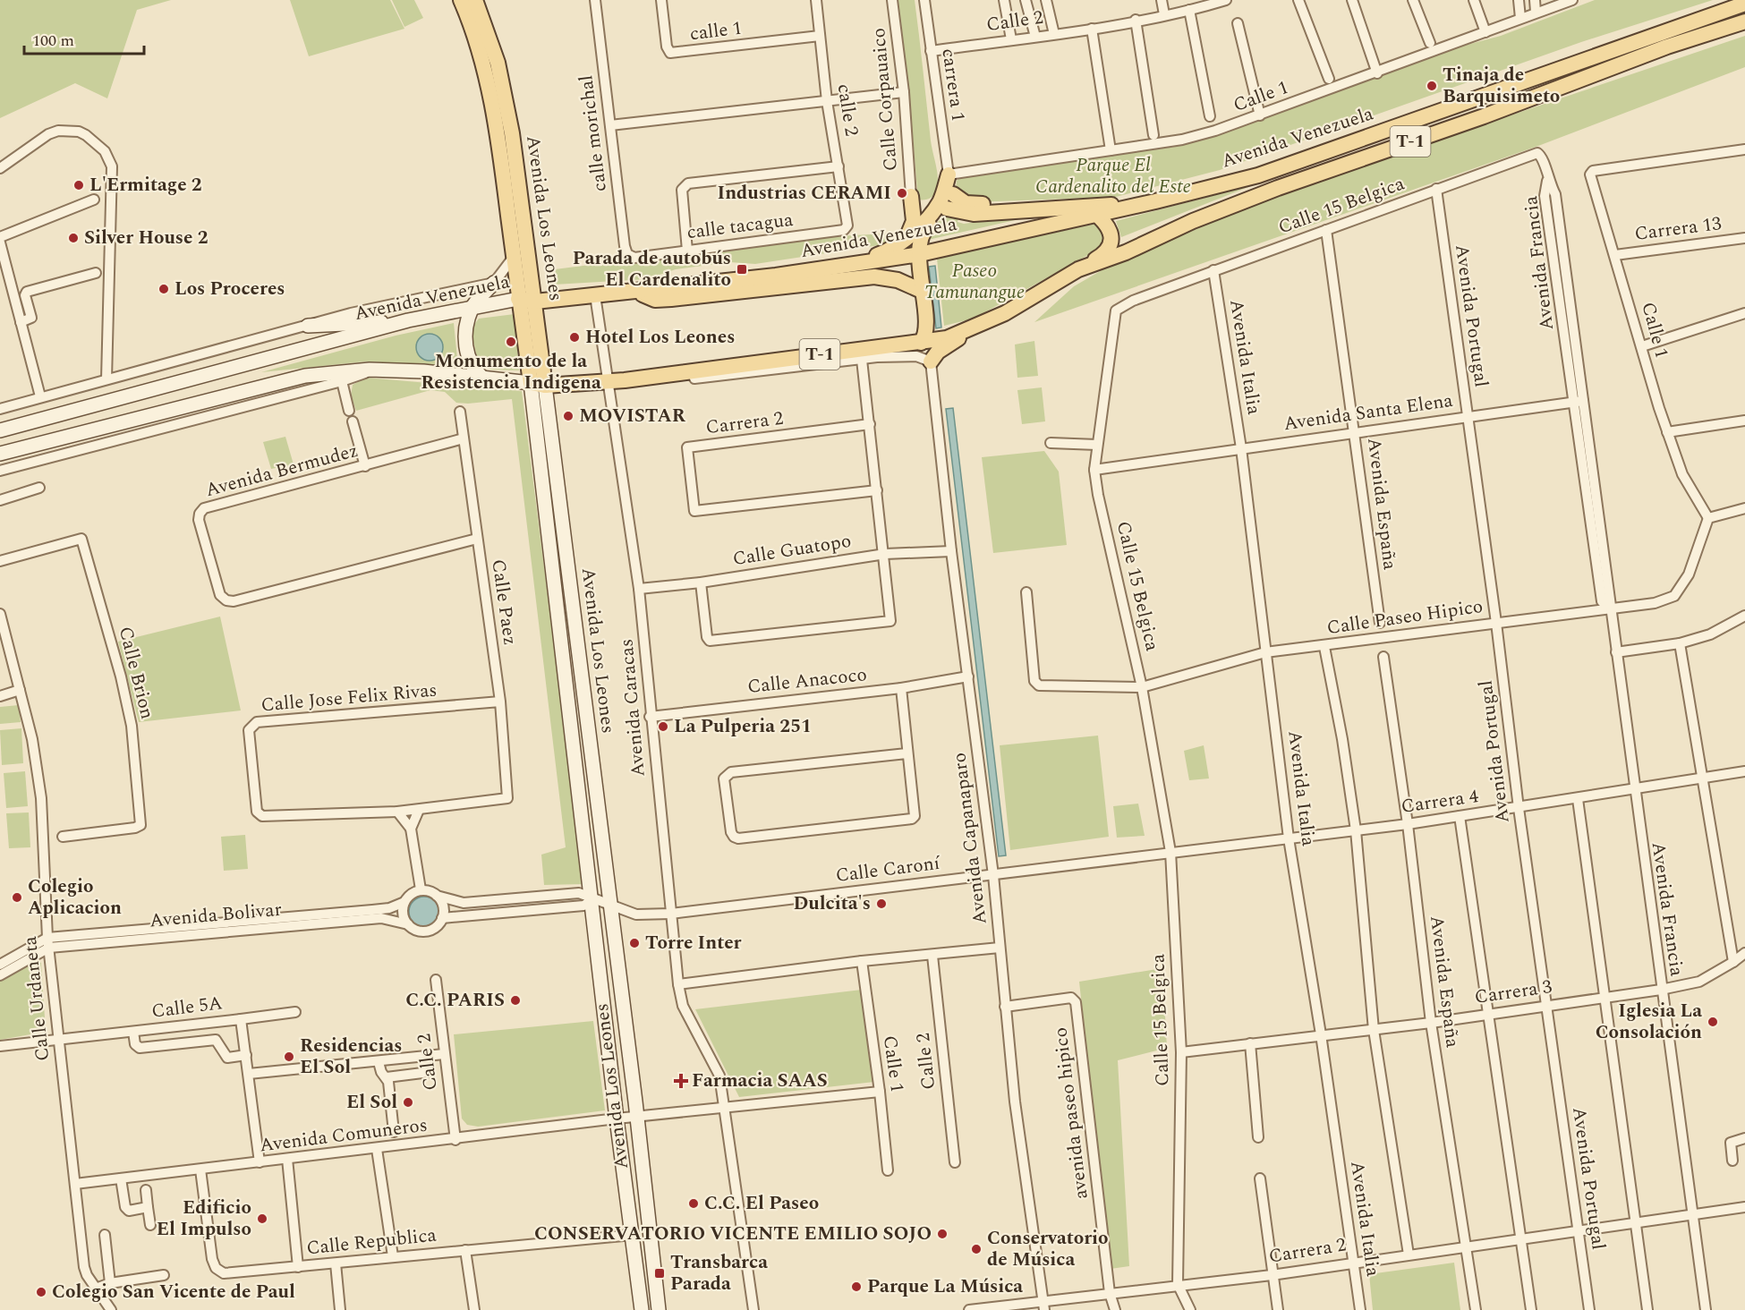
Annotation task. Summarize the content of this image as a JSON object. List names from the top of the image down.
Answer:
{
  "streets": {
    "main road": ["Avenida Venezuela", "T-1", "Avenida Los Leones"],
    "street": [
      "Calle 2",
      "calle 1",
      "carrera 1",
      "Calle 1",
      "Calle Corpauaico",
      "calle 2",
      "calle morichal",
      "Calle 15 Belgica",
      "calle tacagua",
      "Carrera 13",
      "Avenida Francia",
      "Avenida Portugal",
      "Avenida Italia",
      "Avenida Santa Elena",
      "Carrera 2",
      "Avenida Bermudez",
      "Avenida España",
      "Calle Guatopo",
      "Calle Paez",
      "Calle Paseo Hipico",
      "Calle Brion",
      "Calle Anacoco",
      "Calle Jose Felix Rivas",
      "Avenida Caracas",
      "Carrera 4",
      "Avenida Capanaparo",
      "Calle Caroní",
      "Avenida Bolivar",
      "Carrera 3",
      "Calle Urdaneta",
      "Calle 5A",
      "avenida paseo hipico",
      "Avenida Comuneros",
      "Calle Republica"
    ]
  },
  "crossings": [
    ["Calle 2", "carrera 1"],
    ["Calle 2", "Calle 1"],
    ["Calle 2", "Avenida Comuneros"],
    ["calle 1", "calle 2"],
    ["carrera 1", "Calle 1"],
    ["Calle 1", "Carrera 13"],
    ["Calle 1", "Calle Paseo Hipico"],
    ["Calle 1", "Avenida Comuneros"],
    ["calle 2", "calle tacagua"],
    ["calle morichal", "calle tacagua"],
    ["Avenida Venezuela", "Avenida Los Leones"],
    ["Avenida Venezuela", "Avenida Caracas"],
    ["Calle 15 Belgica", "Avenida Francia"],
    ["Calle 15 Belgica", "Avenida Portugal"],
    ["Calle 15 Belgica", "Avenida Italia"],
    ["Calle 15 Belgica", "Avenida Santa Elena"],
    ["Calle 15 Belgica", "Carrera 2"],
    ["Calle 15 Belgica", "Avenida España"],
    ["Calle 15 Belgica", "Calle Paseo Hipico"],
    ["Calle 15 Belgica", "Carrera 4"],
    ["Calle 15 Belgica", "Calle Caroní"],
    ["Calle 15 Belgica", "Carrera 3"],
    ["Avenida Los Leones", "Calle Caroní"],
    ["Avenida Los Leones", "Avenida Bolivar"],
    ["Avenida Los Leones", "Avenida Comuneros"],
    ["Avenida Los Leones", "Calle Republica"],
    ["Avenida Francia", "Avenida Santa Elena"],
    ["Avenida Francia", "Carrera 2"],
    ["Avenida Francia", "Calle Paseo Hipico"],
    ["Avenida Francia", "Carrera 4"],
    ["Avenida Francia", "Carrera 3"],
    ["Avenida Portugal", "Avenida Santa Elena"],
    ["Avenida Portugal", "Carrera 2"],
    ["Avenida Portugal", "Calle Paseo Hipico"],
    ["Avenida Portugal", "Carrera 4"],
    ["Avenida Portugal", "Carrera 3"],
    ["Avenida Italia", "Avenida Santa Elena"],
    ["Avenida Italia", "Carrera 2"],
    ["Avenida Italia", "Calle Paseo Hipico"],
    ["Avenida Italia", "Carrera 4"],
    ["Avenida Italia", "Carrera 3"],
    ["Avenida Santa Elena", "Avenida España"],
    ["Carrera 2", "Avenida España"],
    ["Carrera 2", "Avenida Capanaparo"],
    ["Carrera 2", "avenida paseo hipico"],
    ["Avenida Bermudez", "Calle Paez"],
    ["Avenida España", "Carrera 4"],
    ["Avenida España", "Carrera 3"],
    ["Calle Guatopo", "Avenida Caracas"],
    ["Calle Guatopo", "Avenida Capanaparo"],
    ["Calle Paez", "Calle Jose Felix Rivas"],
    ["Calle Anacoco", "Avenida Caracas"],
    ["Calle Anacoco", "Avenida Capanaparo"],
    ["Avenida Caracas", "Calle Caroní"],
    ["Avenida Caracas", "Avenida Comuneros"],
    ["Carrera 4", "Calle Caroní"],
    ["Avenida Capanaparo", "Calle Caroní"],
    ["Avenida Capanaparo", "avenida paseo hipico"],
    ["Calle Caroní", "Avenida Bolivar"],
    ["Avenida Bolivar", "Calle Urdaneta"],
    ["Calle Urdaneta", "Calle 5A"],
    ["Calle Urdaneta", "Avenida Comuneros"],
    ["Calle 5A", "Avenida Comuneros"],
    ["Avenida Comuneros", "Calle Republica"]
  ],
  "parks": ["Parque El Cardenalito del Este", "Paseo Tamunangue"],
  "places": {
    "other": [
      "Tinaja de Barquisimeto",
      "L'Ermitage 2",
      "Industrias CERAMI",
      "Silver House 2",
      "Los Proceres",
      "Hotel Los Leones",
      "Monumento de la Resistencia Indigena",
      "MOVISTAR",
      "La Pulperia 251",
      "Colegio Aplicacion",
      "Dulcita's",
      "Torre Inter",
      "C.C. PARIS",
      "Iglesia La Consolación",
      "Residencias El Sol",
      "El Sol",
      "C.C. El Paseo",
      "Edificio El Impulso",
      "CONSERVATORIO VICENTE EMILIO SOJO",
      "Conservatorio de Música",
      "Parque La Música",
      "Colegio San Vicente de Paul"
    ],
    "transit": ["Parada de autobús El Cardenalito", "Transbarca Parada"],
    "health": ["Farmacia SAAS"]
  },
  "scale_bar": "100 m"
}
